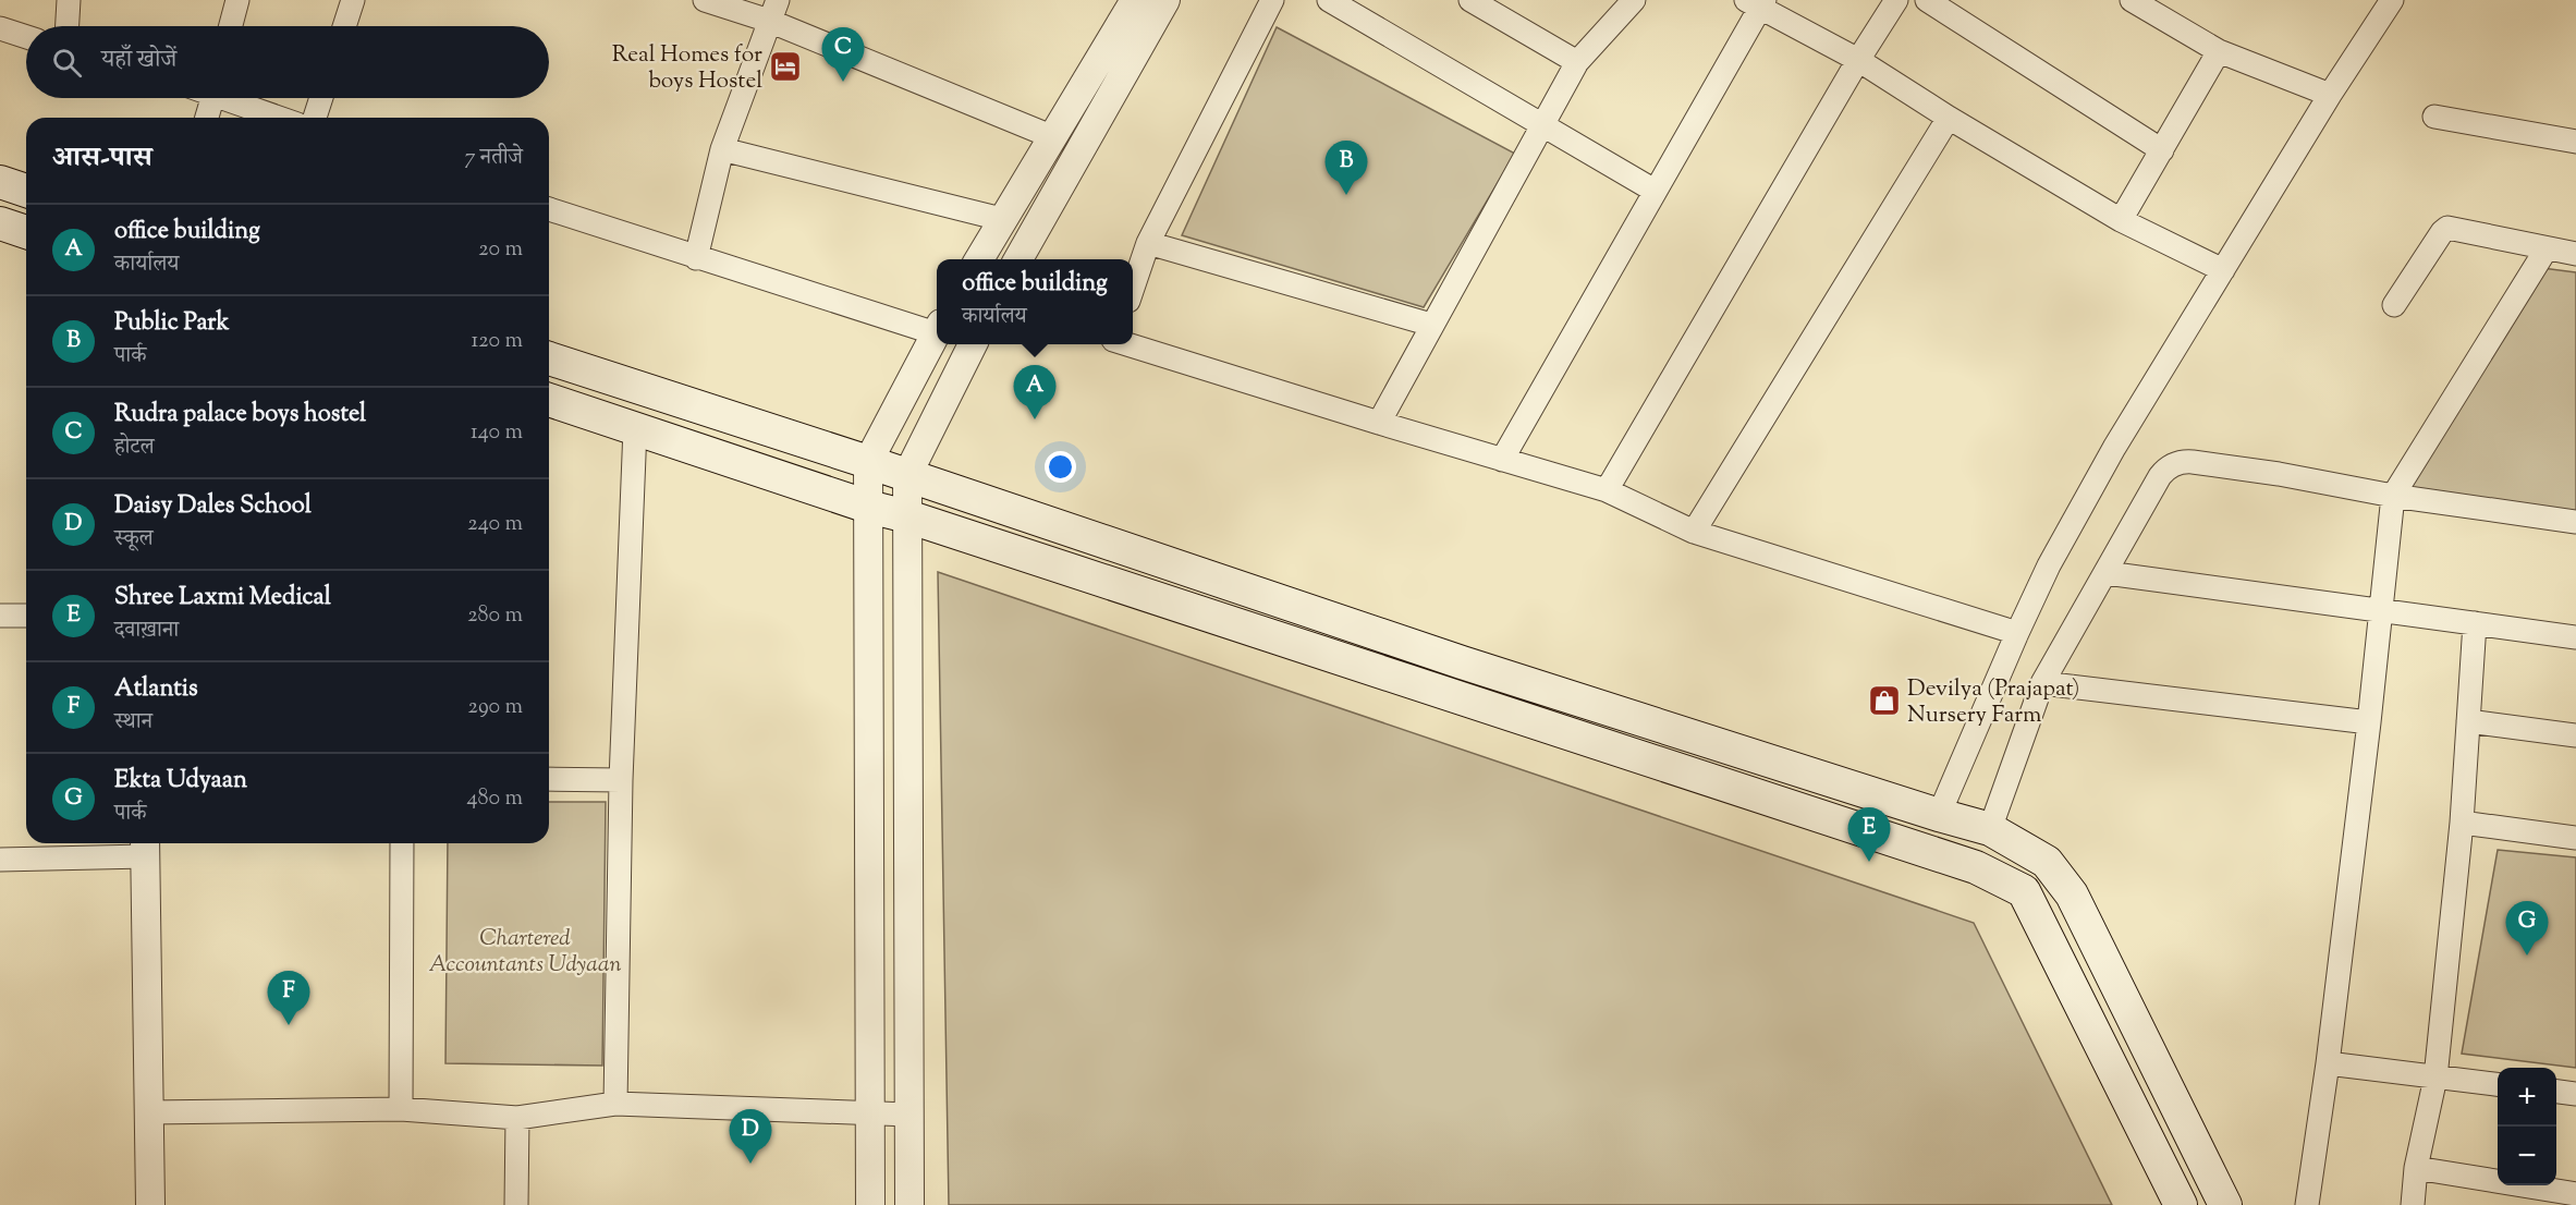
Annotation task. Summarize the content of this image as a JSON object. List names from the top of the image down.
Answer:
{
  "parks": ["Chartered Accountants Udyaan"],
  "places": {
    "hotel": ["Real Homes for boys Hostel"],
    "shop": ["Devilya (Prajapat) Nursery Farm"]
  },
  "page": {
    "search": "यहाँ खोजें",
    "pins": [
      "C",
      "B",
      "A",
      "E",
      "G",
      "F",
      "D"
    ],
    "heading": ["आस-पास", "7 नतीजे"],
    "list": [
      {
        "mark": "A",
        "name": "office building",
        "note": "कार्यालय",
        "value": "20 m"
      },
      {
        "mark": "B",
        "name": "Public Park",
        "note": "पार्क",
        "value": "120 m"
      },
      {
        "mark": "C",
        "name": "Rudra palace boys hostel",
        "note": "होटल",
        "value": "140 m"
      },
      {
        "mark": "D",
        "name": "Daisy Dales School",
        "note": "स्कूल",
        "value": "240 m"
      },
      {
        "mark": "E",
        "name": "Shree Laxmi Medical",
        "note": "दवाख़ाना",
        "value": "280 m"
      },
      {
        "mark": "F",
        "name": "Atlantis",
        "note": "स्थान",
        "value": "290 m"
      },
      {
        "mark": "G",
        "name": "Ekta Udyaan",
        "note": "पार्क",
        "value": "480 m"
      }
    ],
    "popup": ["office building", "कार्यालय"],
    "map_buttons": ["+", "−"]
  }
}
